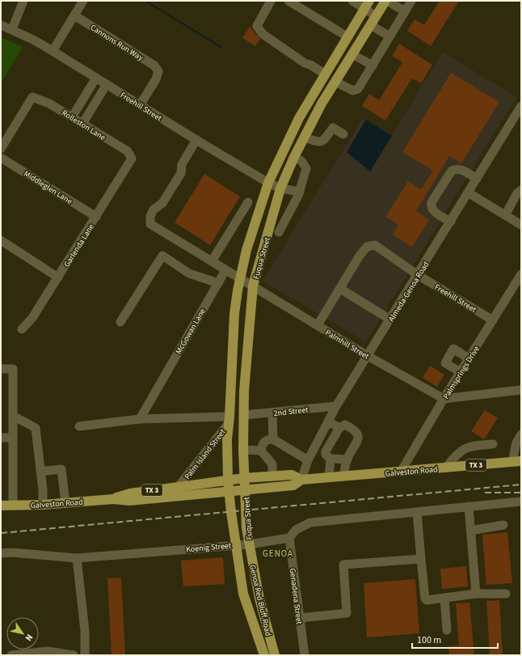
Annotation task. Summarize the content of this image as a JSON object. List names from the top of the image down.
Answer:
{
  "streets": {
    "main road": [
      "Fuqua Street",
      "TX 3",
      "Galveston Road",
      "Genoa Red Bluff Road"
    ],
    "street": [
      "Cannons Run Way",
      "Freehill Street",
      "Rolleston Lane",
      "Middleglen Lane",
      "Garlenda Lane",
      "Almeda-Genoa Road",
      "McGowan Lane",
      "Palmhill Street",
      "Palmsprings Drive",
      "2nd Street",
      "Palm Island Street",
      "Koenig Street",
      "Genadena Street"
    ]
  },
  "crossings": [
    ["Cannons Run Way", "Freehill Street"],
    ["Freehill Street", "Fuqua Street"],
    ["Freehill Street", "Almeda-Genoa Road"],
    ["Freehill Street", "Palmhill Street"],
    ["Freehill Street", "Palmsprings Drive"],
    ["Rolleston Lane", "Garlenda Lane"],
    ["Middleglen Lane", "Garlenda Lane"],
    ["Fuqua Street", "Palmhill Street"],
    ["Fuqua Street", "2nd Street"],
    ["Fuqua Street", "Palm Island Street"],
    ["Fuqua Street", "Galveston Road"],
    ["Fuqua Street", "Koenig Street"],
    ["Fuqua Street", "Genoa Red Bluff Road"],
    ["Almeda-Genoa Road", "Palmhill Street"],
    ["Almeda-Genoa Road", "2nd Street"],
    ["Almeda-Genoa Road", "Galveston Road"],
    ["Palmhill Street", "Palmsprings Drive"],
    ["Palmsprings Drive", "Galveston Road"],
    ["Palm Island Street", "Galveston Road"],
    ["Koenig Street", "Genadena Street"],
    ["Koenig Street", "Genoa Red Bluff Road"]
  ],
  "districts": ["GENOA"],
  "scale_bar": "100 m",
  "north": "bottom right"
}
